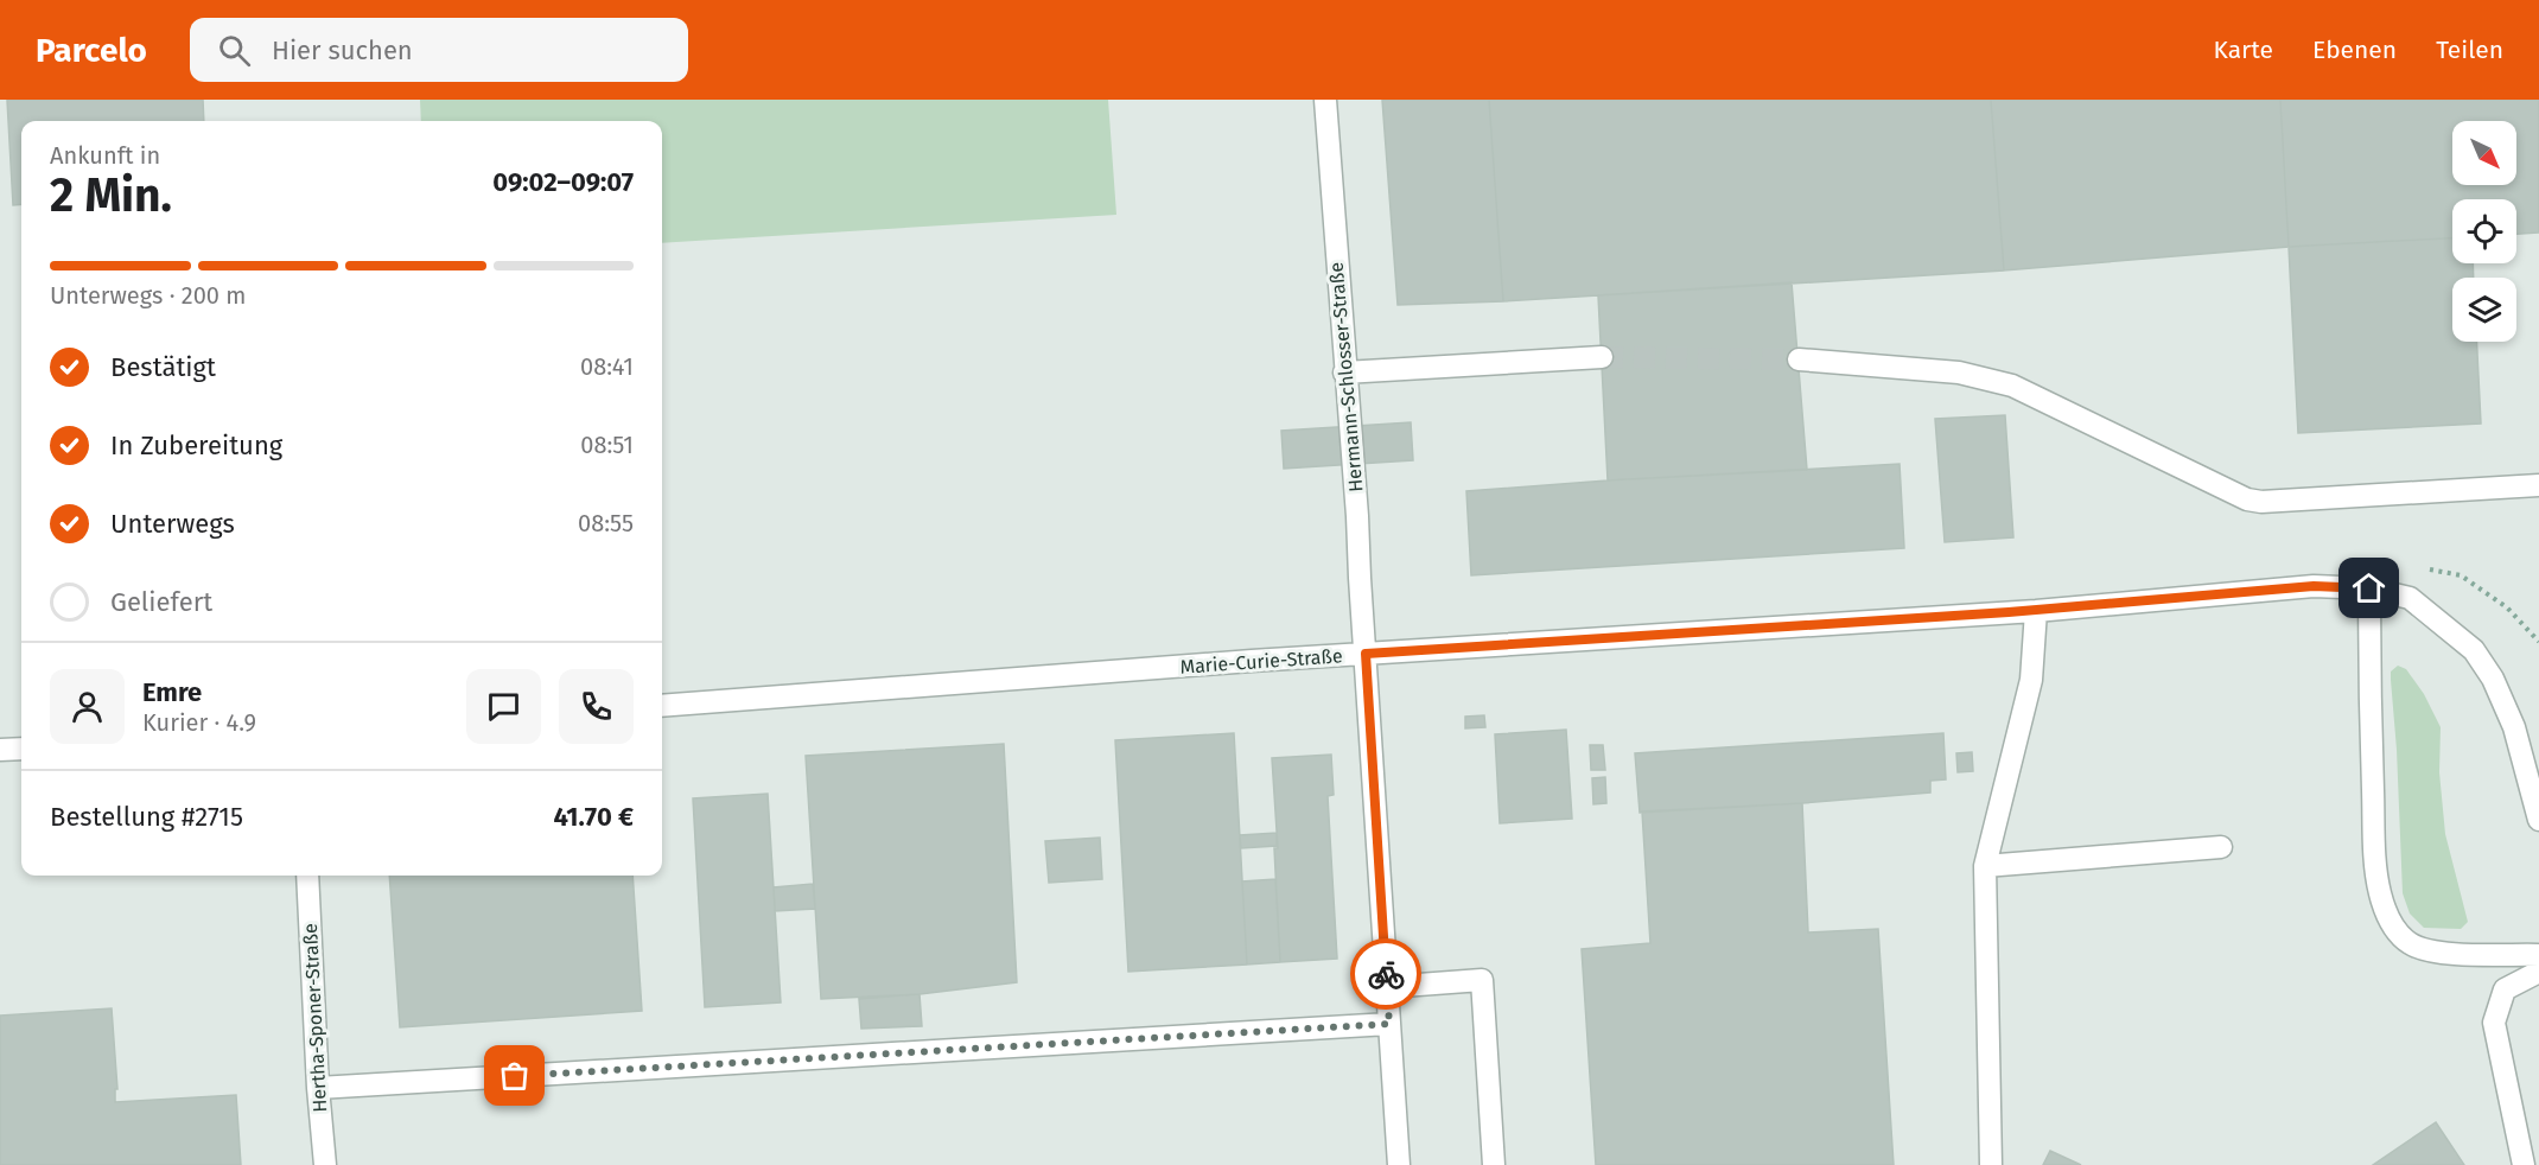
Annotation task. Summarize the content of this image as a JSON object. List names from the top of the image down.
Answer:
{
  "streets": {
    "street": ["Hermann-Schlosser-Straße", "Marie-Curie-Straße", "Hertha-Sponer-Straße"]
  },
  "crossings": [
    ["Hermann-Schlosser-Straße", "Marie-Curie-Straße"]
  ],
  "north": "bottom right",
  "page": {
    "header": "Parcelo",
    "search": "Hier suchen",
    "nav": ["Karte", "Ebenen", "Teilen"],
    "heading": ["2 Min.", "Ankunft in", "09:02–09:07"],
    "panel": [
      "Emre",
      "Kurier · 4.9",
      "Bestellung #2715",
      "41.70 €"
    ],
    "bar": "Unterwegs · 200 m",
    "list": [
      ["Bestätigt", "08:41"],
      ["In Zubereitung", "08:51"],
      ["Unterwegs", "08:55"],
      "Geliefert"
    ]
  }
}
